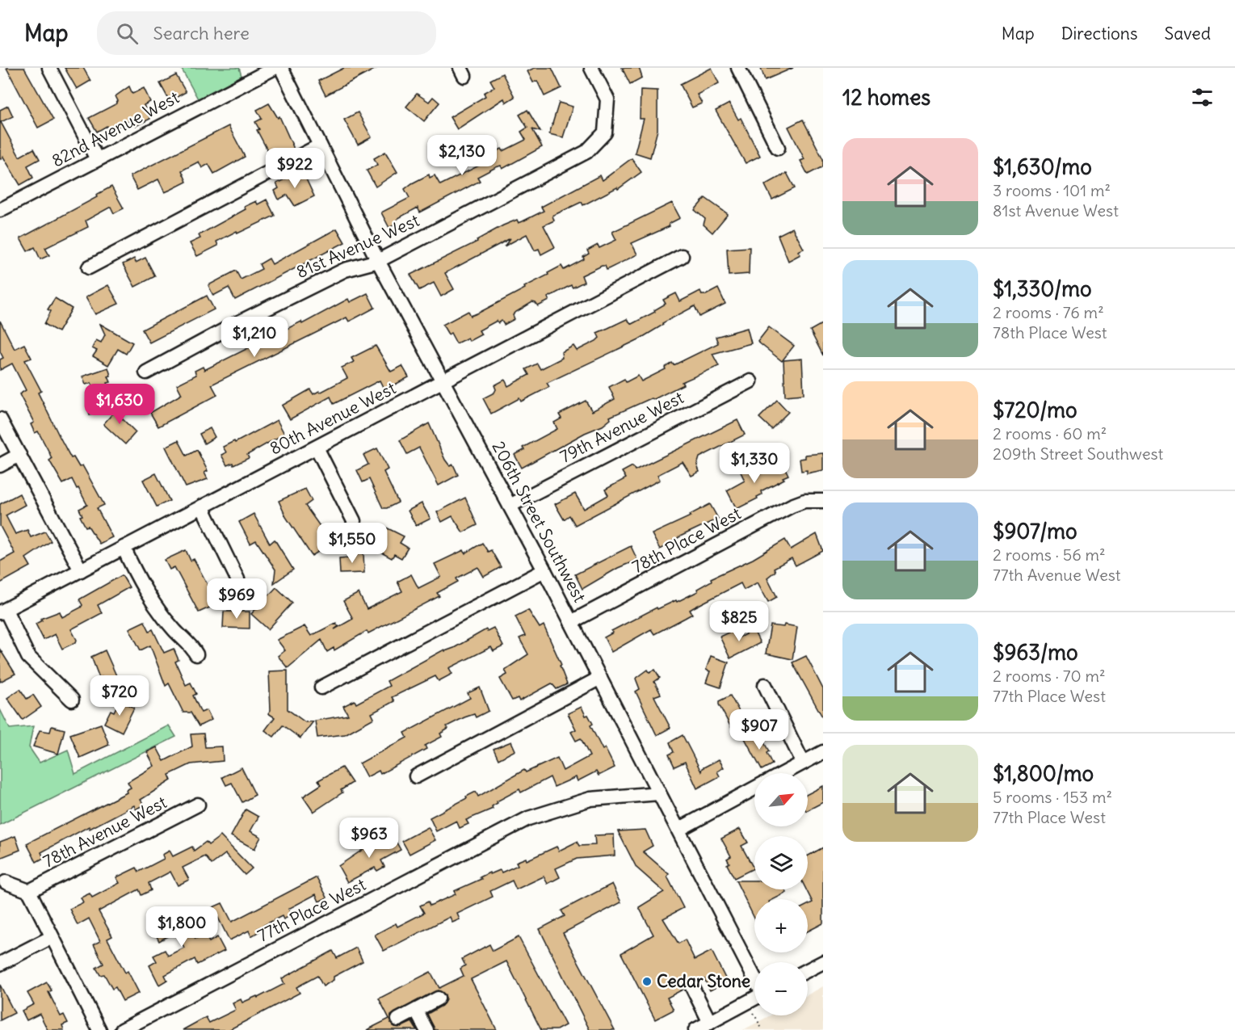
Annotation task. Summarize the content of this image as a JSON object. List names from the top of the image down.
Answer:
{
  "streets": {
    "street": [
      "82nd Avenue West",
      "81st Avenue West",
      "80th Avenue West",
      "79th Avenue West",
      "206th Street Southwest",
      "78th Place West",
      "78th Avenue West",
      "77th Place West"
    ]
  },
  "crossings": [
    ["81st Avenue West", "206th Street Southwest"],
    ["80th Avenue West", "206th Street Southwest"],
    ["79th Avenue West", "206th Street Southwest"],
    ["206th Street Southwest", "78th Place West"],
    ["206th Street Southwest", "77th Place West"]
  ],
  "places": ["Cedar Stone"],
  "north": "top right",
  "page": {
    "header": "Map",
    "search": "Search here",
    "nav": ["Map", "Directions", "Saved"],
    "heading": "12 homes",
    "list": [
      {
        "name": "$1,630/mo",
        "note": "3 rooms · 101 m² · 81st Avenue West"
      },
      {
        "name": "$1,330/mo",
        "note": "2 rooms · 76 m² · 78th Place West"
      },
      {
        "name": "$720/mo",
        "note": "2 rooms · 60 m² · 209th Street Southwest"
      },
      {
        "name": "$907/mo",
        "note": "2 rooms · 56 m² · 77th Avenue West"
      },
      {
        "name": "$963/mo",
        "note": "2 rooms · 70 m² · 77th Place West"
      },
      {
        "name": "$1,800/mo",
        "note": "5 rooms · 153 m² · 77th Place West"
      }
    ],
    "price": [
      "$2,130",
      "$922",
      "$1,210",
      "$1,630",
      "$1,330",
      "$1,550",
      "$969",
      "$825",
      "$720",
      "$907",
      "$963",
      "$1,800"
    ],
    "map_buttons": ["+", "−"]
  }
}
